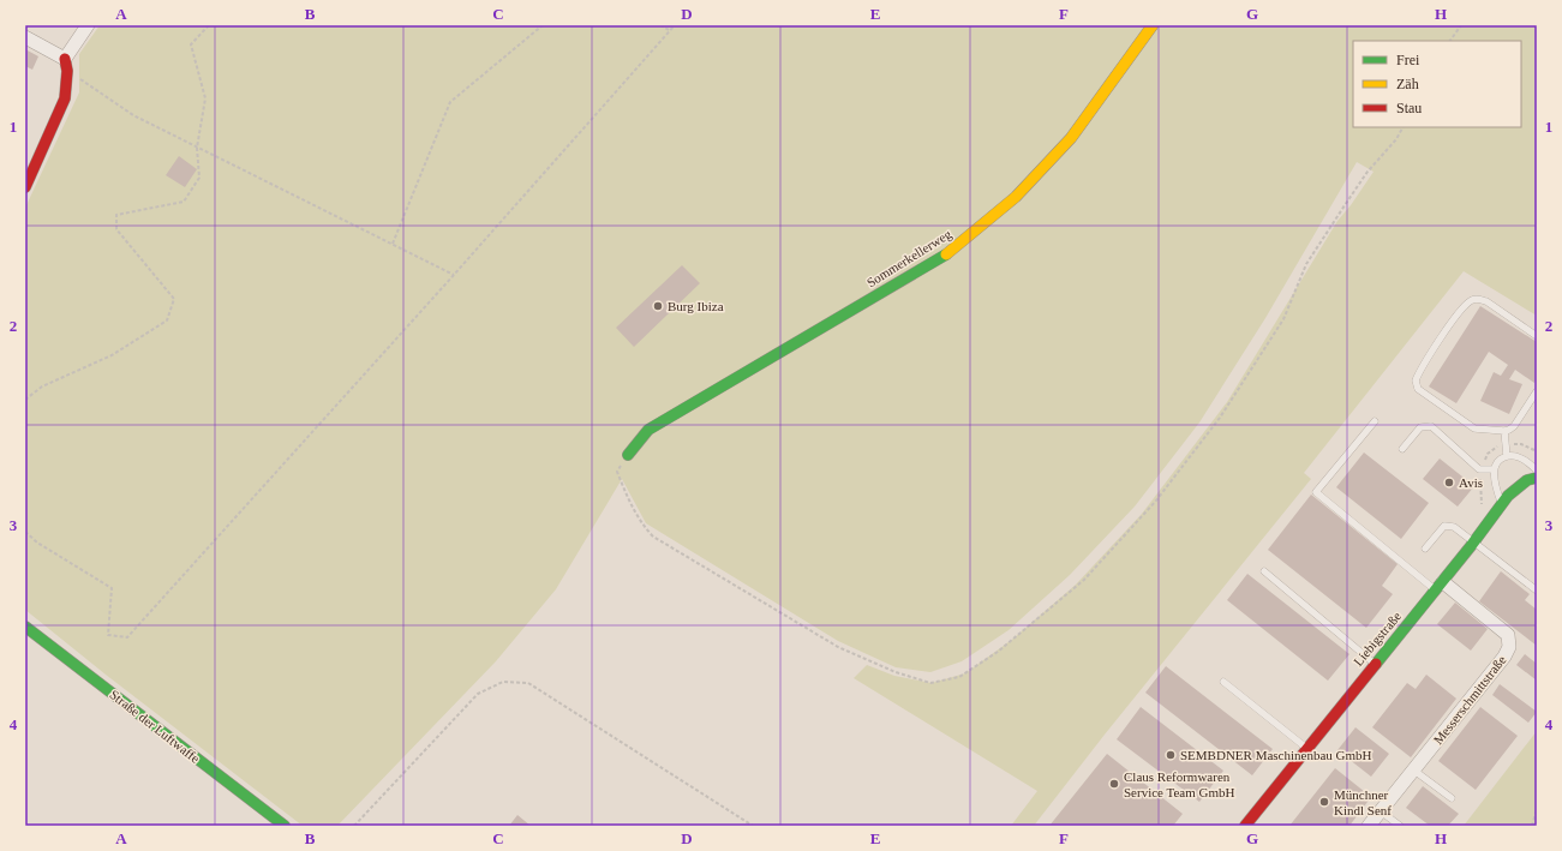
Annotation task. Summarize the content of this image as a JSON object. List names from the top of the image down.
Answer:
{
  "streets": {
    "street": [
      "Sommerkellerweg",
      "Liebigstraße",
      "Messerschmittstraße",
      "Straße der Luftwaffe"
    ]
  },
  "crossings": [
    ["Liebigstraße", "Messerschmittstraße"]
  ],
  "places": [
    "Burg Ibiza",
    "Avis",
    "SEMBDNER Maschinenbau GmbH",
    "Claus Reformwaren Service Team GmbH",
    "Münchner Kindl Senf"
  ],
  "legend": ["Frei", "Zäh", "Stau"],
  "grid": {
    "columns": [
      "A",
      "B",
      "C",
      "D",
      "E",
      "F",
      "G",
      "H"
    ],
    "rows": [
      "1",
      "2",
      "3",
      "4"
    ]
  }
}
